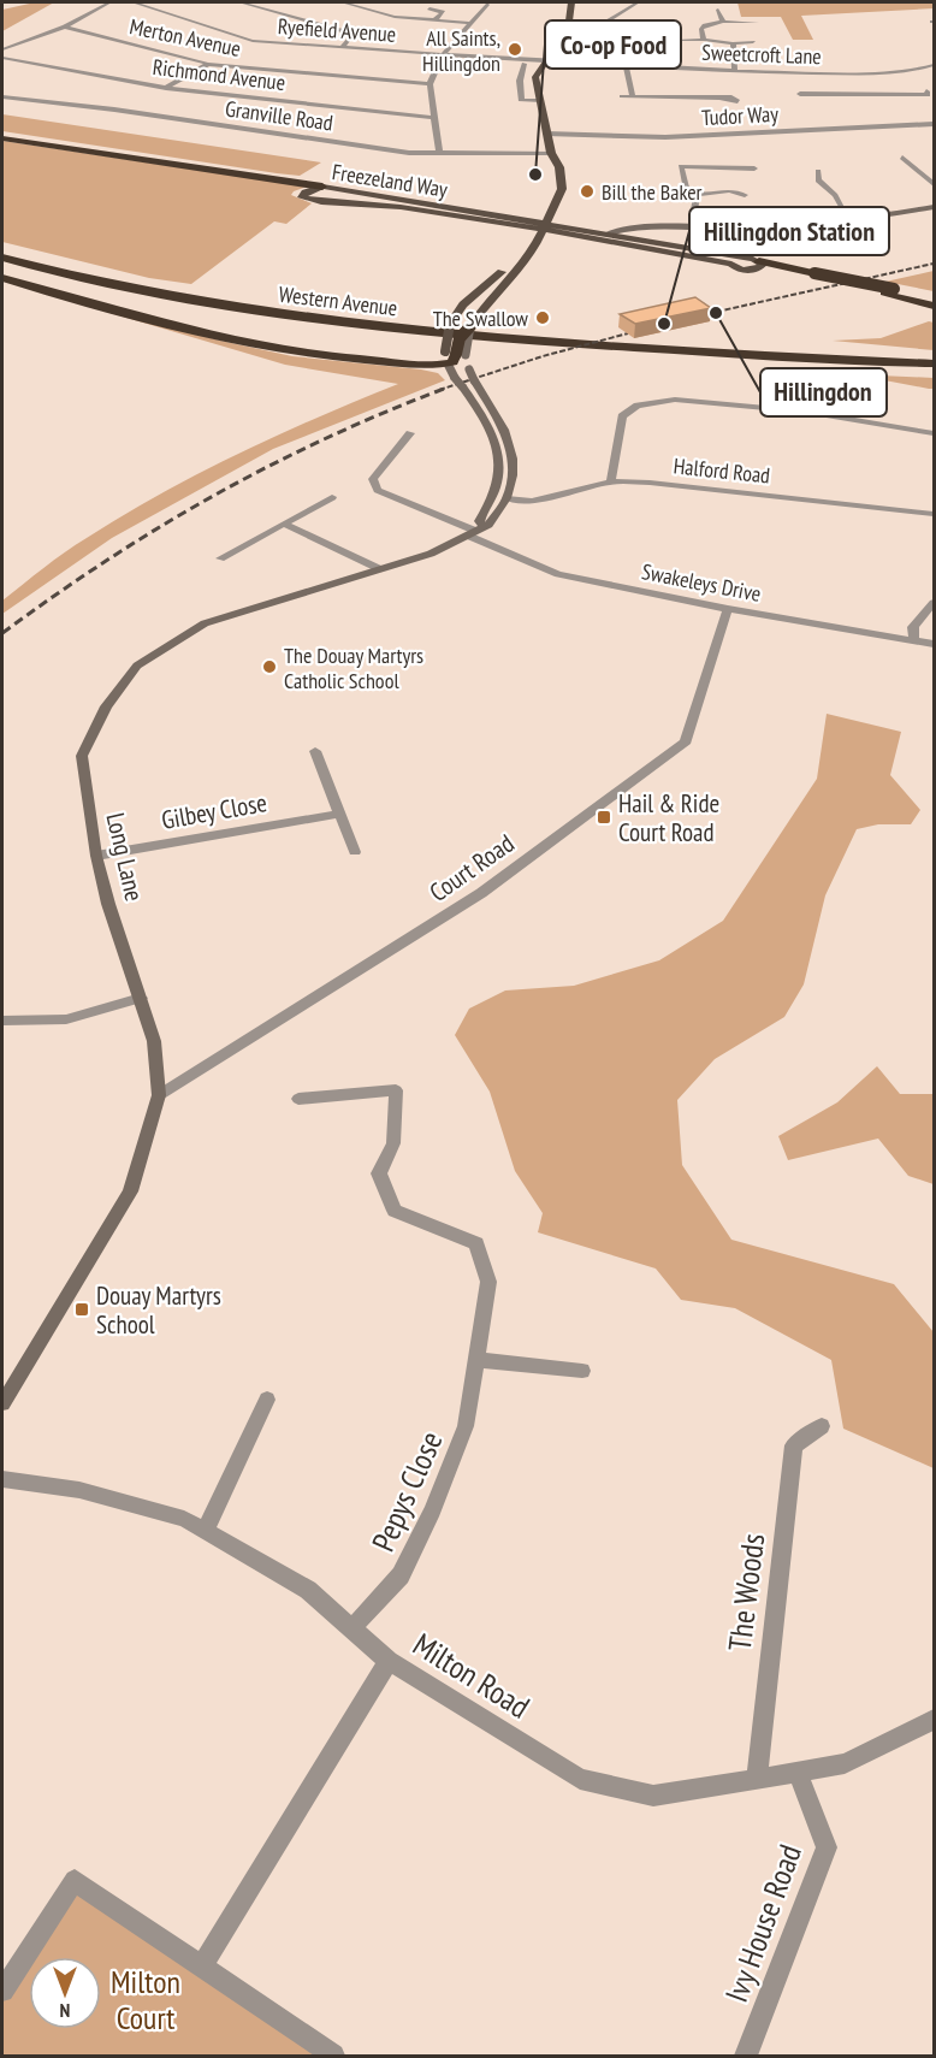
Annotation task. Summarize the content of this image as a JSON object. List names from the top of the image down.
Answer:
{
  "streets": {
    "highway": ["Western Avenue"],
    "main road": ["Freezeland Way", "Long Lane"],
    "street": [
      "Ryefield Avenue",
      "Merton Avenue",
      "Sweetcroft Lane",
      "Richmond Avenue",
      "Granville Road",
      "Tudor Way",
      "Halford Road",
      "Swakeleys Drive",
      "Gilbey Close",
      "Court Road",
      "Pepys Close",
      "The Woods",
      "Milton Road",
      "Ivy House Road"
    ]
  },
  "crossings": [
    ["Ryefield Avenue", "Sweetcroft Lane"],
    ["Halford Road", "Long Lane"],
    ["Swakeleys Drive", "Long Lane"],
    ["Swakeleys Drive", "Court Road"],
    ["Gilbey Close", "Long Lane"],
    ["Long Lane", "Court Road"],
    ["Pepys Close", "Milton Road"],
    ["The Woods", "Milton Road"],
    ["Milton Road", "Ivy House Road"]
  ],
  "parks": ["Milton Court"],
  "places": {
    "other": [
      "All Saints, Hillingdon",
      "Co-op Food",
      "Bill the Baker",
      "Hillingdon",
      "The Swallow",
      "Hillingdon Station",
      "The Douay Martyrs Catholic School"
    ],
    "transit": ["Hail & Ride Court Road", "Douay Martyrs School"]
  },
  "north": "bottom"
}
